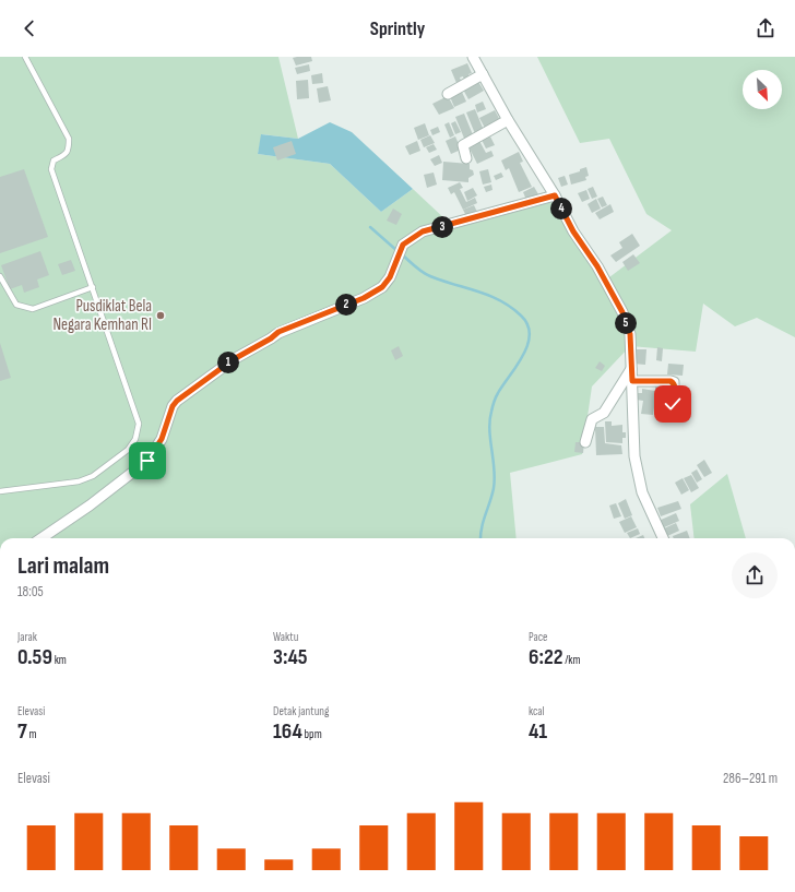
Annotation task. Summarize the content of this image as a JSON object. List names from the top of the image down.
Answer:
{
  "places": ["Pusdiklat Bela Negara Kemhan RI"],
  "north": "bottom right",
  "page": {
    "header": "Sprintly",
    "pins": [
      "4",
      "3",
      "2",
      "5",
      "1"
    ],
    "heading": ["Lari malam", "18:05"],
    "stats": [
      ["Jarak", "0.59 km"],
      ["Waktu", "3:45"],
      ["Pace", "6:22 /km"],
      ["Elevasi", "7 m"],
      ["Detak jantung", "164 bpm"],
      ["kcal", "41"]
    ],
    "chart": ["Elevasi", "286–291 m"]
  }
}
